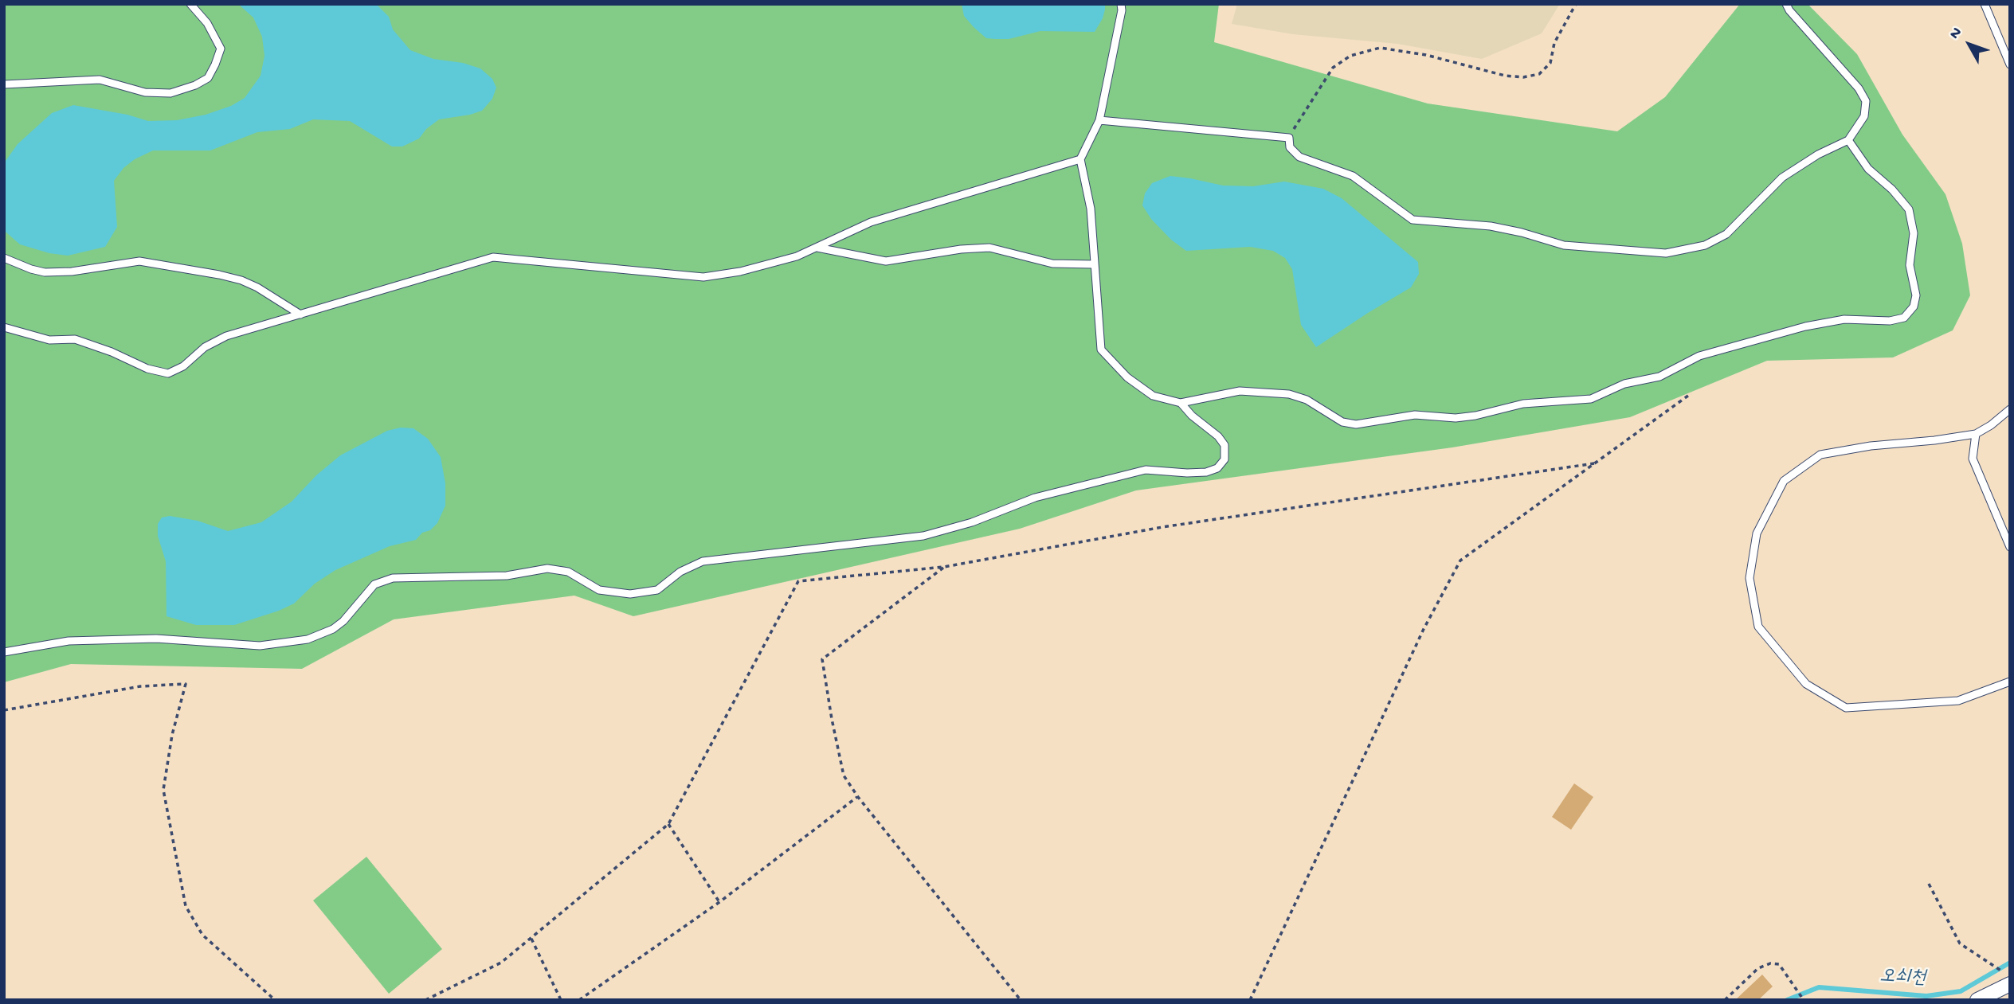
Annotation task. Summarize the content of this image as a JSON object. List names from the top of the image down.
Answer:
{
  "water": ["오쇠천"],
  "north": "top left"
}
